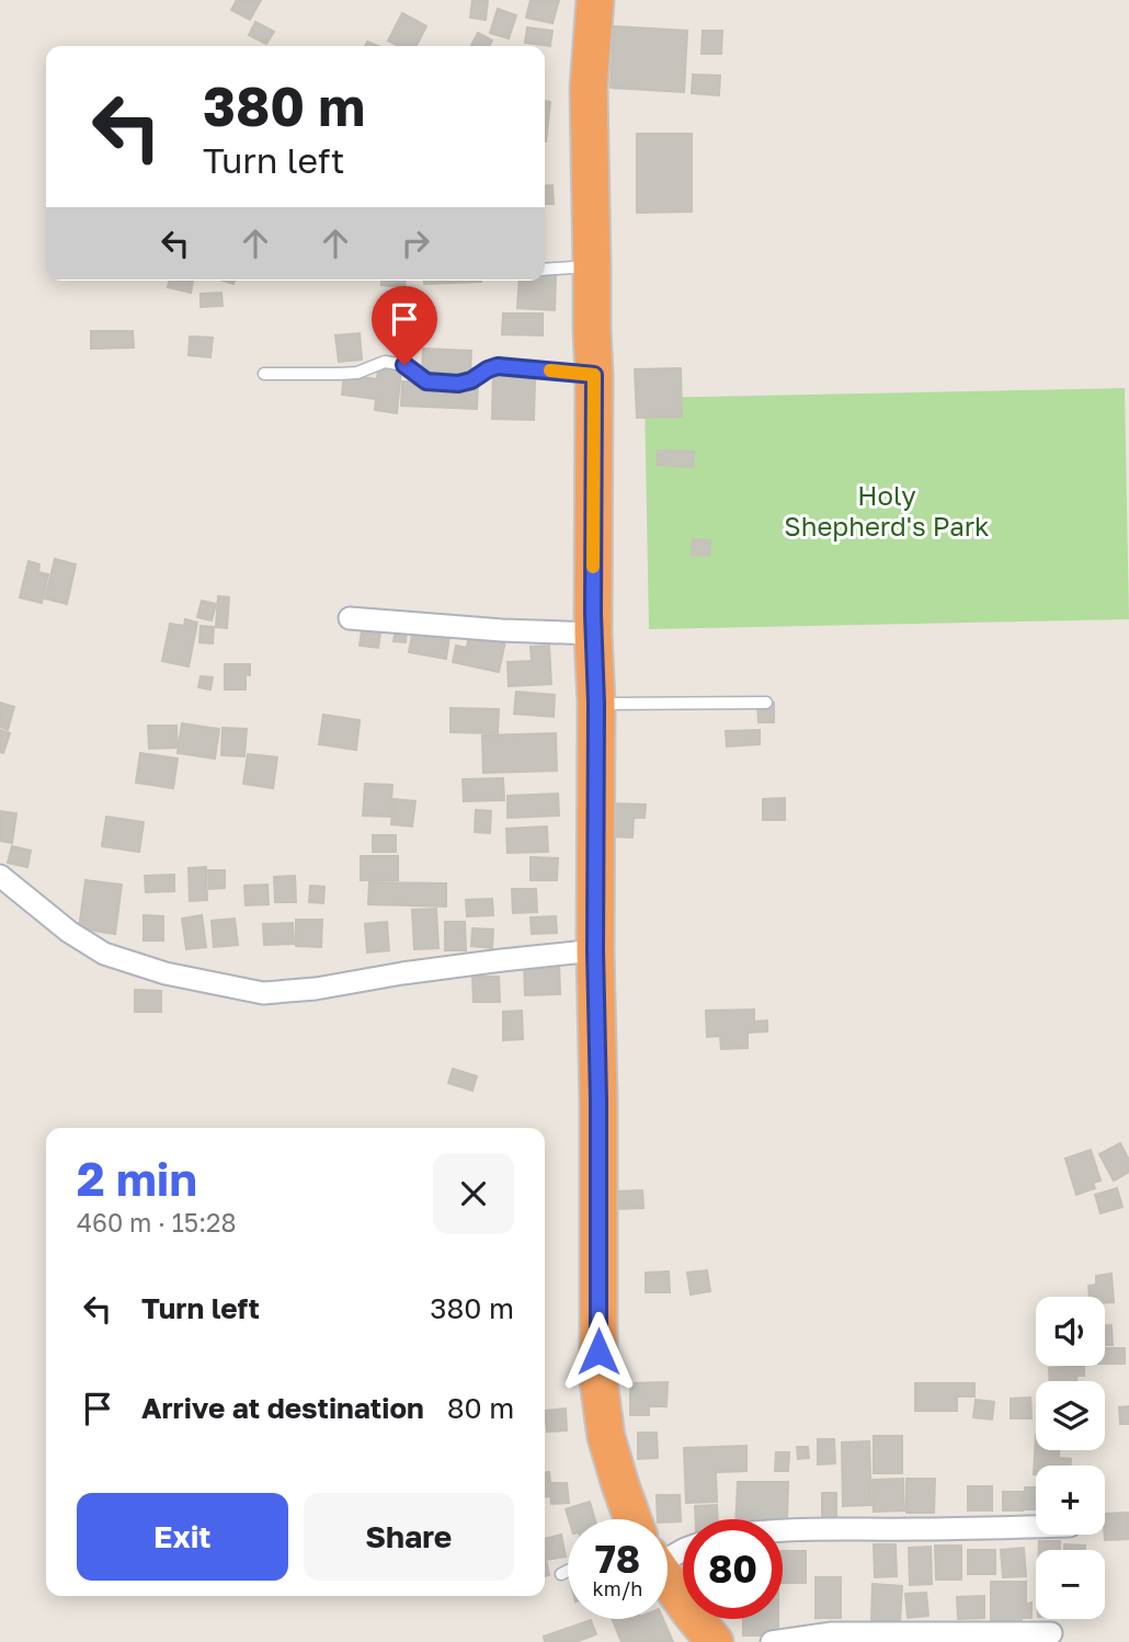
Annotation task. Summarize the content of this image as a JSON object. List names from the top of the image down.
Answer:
{
  "parks": ["Holy Shepherd's Park"],
  "page": {
    "turn": ["380 m", "Turn left"],
    "heading": ["2 min", "460 m · 15:28"],
    "list": [
      {
        "name": "Turn left",
        "value": "380 m"
      },
      {
        "name": "Arrive at destination",
        "value": "80 m"
      }
    ],
    "map_buttons": ["+", "−"],
    "buttons": ["Exit", "Share"],
    "speed": "78 km/h",
    "limit": "80"
  }
}
